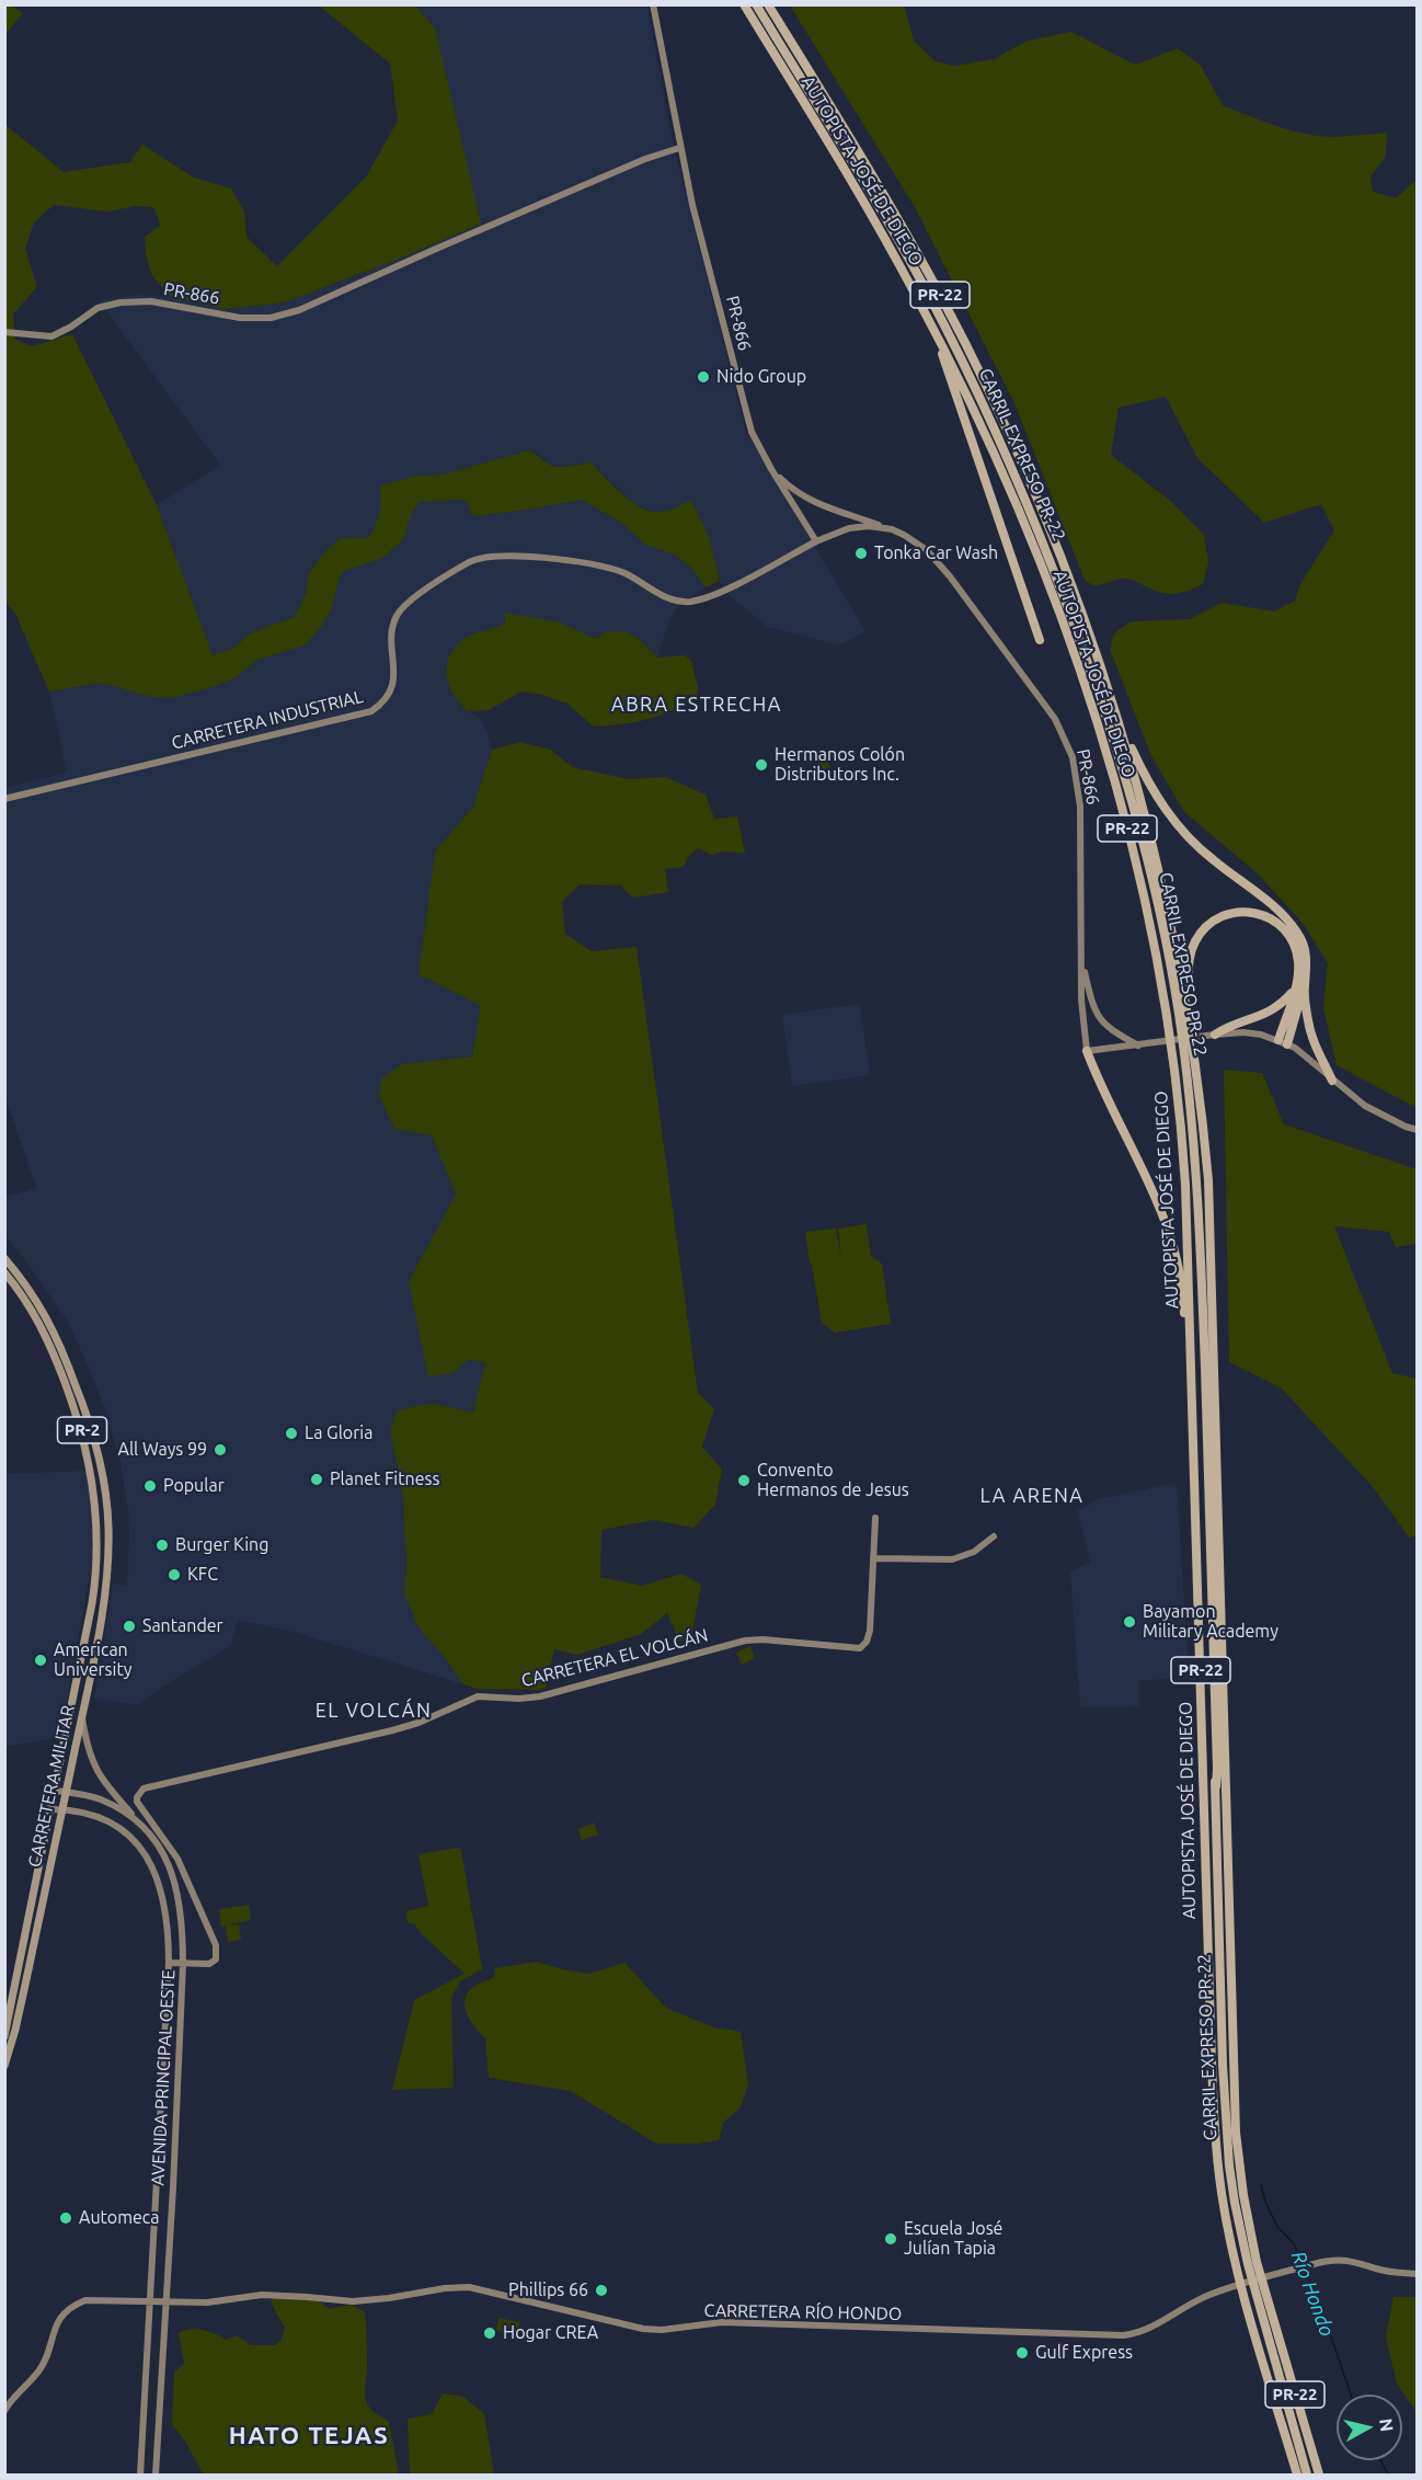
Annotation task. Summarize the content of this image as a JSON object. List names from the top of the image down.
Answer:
{
  "streets": {
    "highway": ["AUTOPISTA JOSÉ DE DIEGO", "PR-22", "CARRIL EXPRESO PR-22"],
    "main road": ["PR-2", "CARRETERA MILITAR"],
    "street": [
      "PR-866",
      "CARRETERA INDUSTRIAL",
      "CARRETERA EL VOLCÁN",
      "AVENIDA PRINCIPAL OESTE",
      "CARRETERA RÍO HONDO"
    ]
  },
  "crossings": [
    ["AUTOPISTA JOSÉ DE DIEGO", "CARRIL EXPRESO PR-22"],
    ["PR-866", "CARRETERA INDUSTRIAL"],
    ["CARRETERA EL VOLCÁN", "AVENIDA PRINCIPAL OESTE"],
    ["CARRETERA MILITAR", "AVENIDA PRINCIPAL OESTE"],
    ["AVENIDA PRINCIPAL OESTE", "CARRETERA RÍO HONDO"]
  ],
  "districts": [
    "ABRA ESTRECHA",
    "LA ARENA",
    "EL VOLCÁN",
    "HATO TEJAS"
  ],
  "water": ["Río Hondo"],
  "places": [
    "Nido Group",
    "Tonka Car Wash",
    "Hermanos Colón Distributors Inc.",
    "La Gloria",
    "All Ways 99",
    "Planet Fitness",
    "Convento Hermanos de Jesus",
    "Popular",
    "Burger King",
    "KFC",
    "Bayamon Military Academy",
    "Santander",
    "American University",
    "Automeca",
    "Escuela José Julían Tapia",
    "Phillips 66",
    "Hogar CREA",
    "Gulf Express"
  ],
  "north": "right"
}
